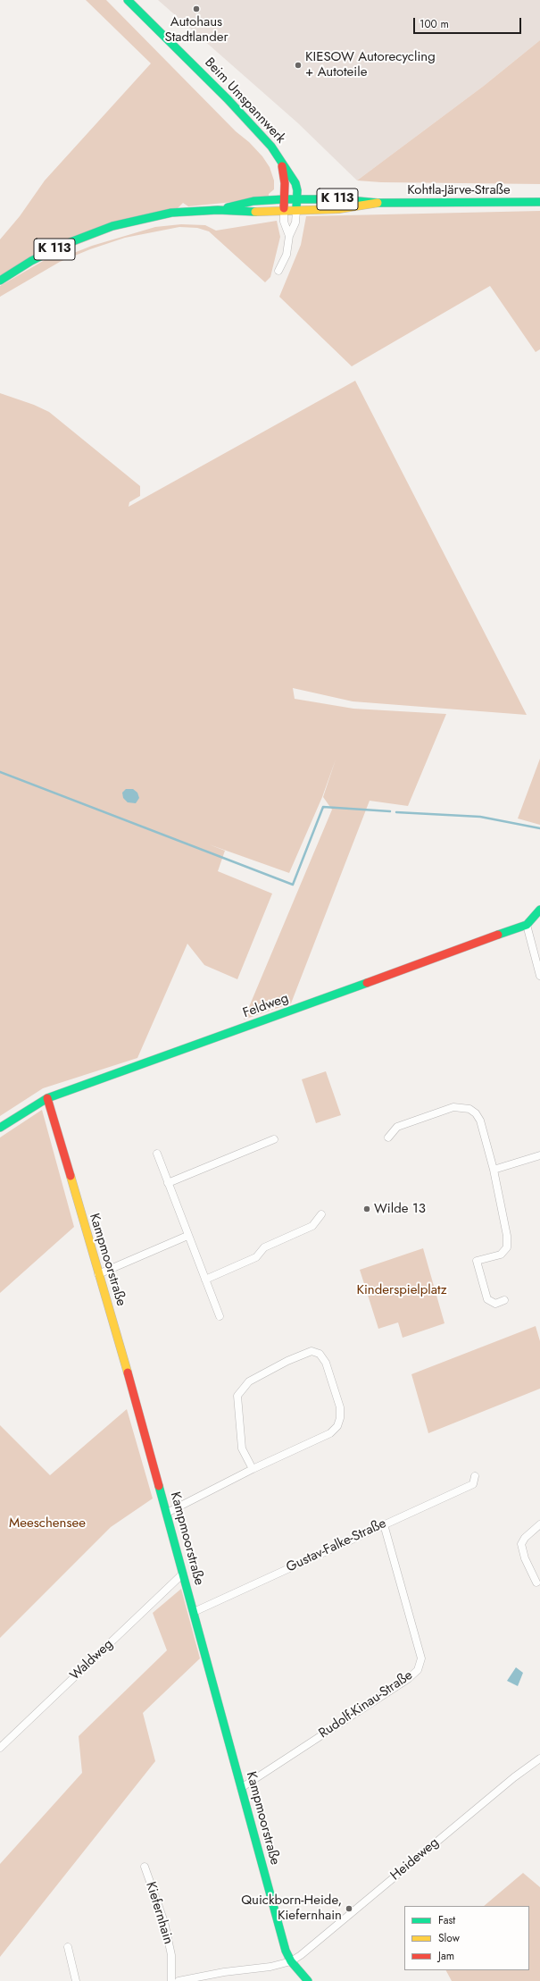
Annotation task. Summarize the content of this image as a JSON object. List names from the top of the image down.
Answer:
{
  "streets": {
    "street": [
      "Beim Umspannwerk",
      "Kohtla-Järve-Straße",
      "K 113",
      "Feldweg",
      "Kampmoorstraße",
      "Gustav-Falke-Straße",
      "Waldweg",
      "Rudolf-Kinau-Straße",
      "Heideweg",
      "Kiefernhain"
    ]
  },
  "crossings": [
    ["Beim Umspannwerk", "Kohtla-Järve-Straße"],
    ["Feldweg", "Kampmoorstraße"],
    ["Kampmoorstraße", "Gustav-Falke-Straße"],
    ["Kampmoorstraße", "Waldweg"],
    ["Kampmoorstraße", "Rudolf-Kinau-Straße"],
    ["Kampmoorstraße", "Heideweg"],
    ["Gustav-Falke-Straße", "Rudolf-Kinau-Straße"]
  ],
  "parks": ["Kinderspielplatz", "Meeschensee"],
  "places": [
    "Autohaus Stadtlander",
    "KIESOW Autorecycling + Autoteile",
    "Wilde 13",
    "Quickborn-Heide, Kiefernhain"
  ],
  "legend": ["Fast", "Slow", "Jam"],
  "scale_bar": "100 m"
}
